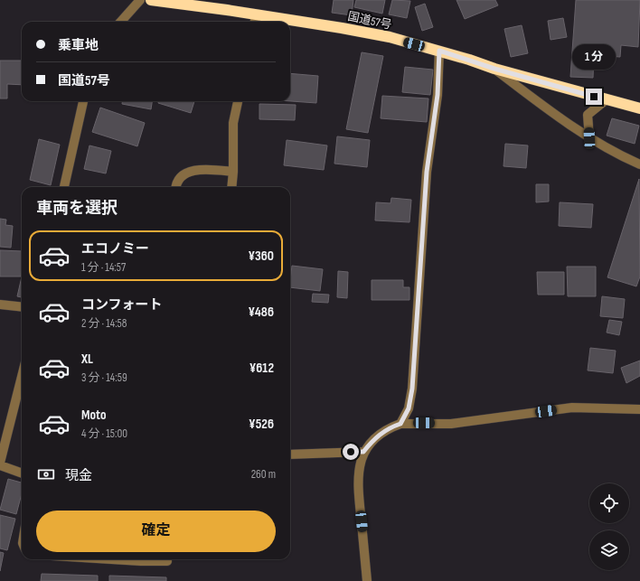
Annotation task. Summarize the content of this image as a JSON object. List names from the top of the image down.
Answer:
{
  "streets": {
    "highway": ["国道57号"]
  },
  "page": {
    "banner": ["乗車地", "国道57号"],
    "bubble": "1 分",
    "heading": "車両を選択",
    "list": [
      {
        "name": "エコノミー",
        "note": "1 分 · 14:57",
        "value": "¥360"
      },
      {
        "name": "コンフォート",
        "note": "2 分 · 14:58",
        "value": "¥486"
      },
      {
        "name": "XL",
        "note": "3 分 · 14:59",
        "value": "¥612"
      },
      {
        "name": "Moto",
        "note": "4 分 · 15:00",
        "value": "¥526"
      }
    ],
    "pay": ["現金", "260 m"],
    "buttons": "確定"
  }
}
